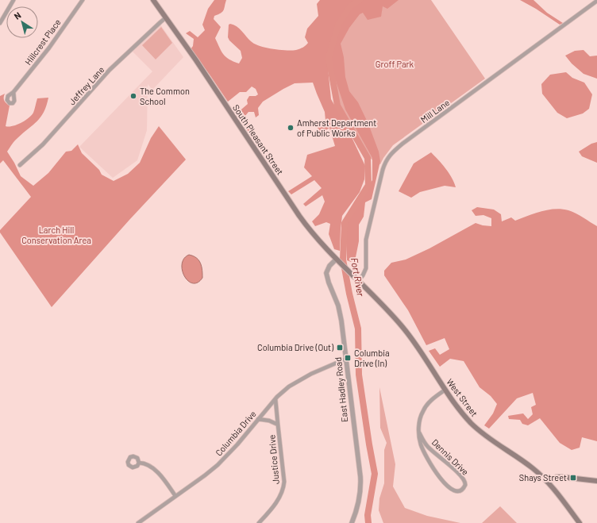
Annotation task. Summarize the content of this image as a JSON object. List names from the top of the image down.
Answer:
{
  "streets": {
    "main road": ["South Pleasant Street", "West Street"],
    "street": [
      "Hillcrest Place",
      "Jeffrey Lane",
      "Mill Lane",
      "East Hadley Road",
      "Columbia Drive",
      "Dennis Drive",
      "Justice Drive"
    ]
  },
  "crossings": [
    ["Jeffrey Lane", "South Pleasant Street"],
    ["Mill Lane", "South Pleasant Street"],
    ["Mill Lane", "West Street"],
    ["South Pleasant Street", "East Hadley Road"],
    ["South Pleasant Street", "West Street"],
    ["East Hadley Road", "Columbia Drive"],
    ["West Street", "Dennis Drive"],
    ["Columbia Drive", "Justice Drive"]
  ],
  "water": ["Fort River"],
  "parks": ["Groff Park", "Larch Hill Conservation Area"],
  "places": {
    "other": ["The Common School", "Amherst Department of Public Works"],
    "transit": ["Columbia Drive (Out)", "Columbia Drive (In)", "Shays Street"]
  },
  "north": "top left"
}
